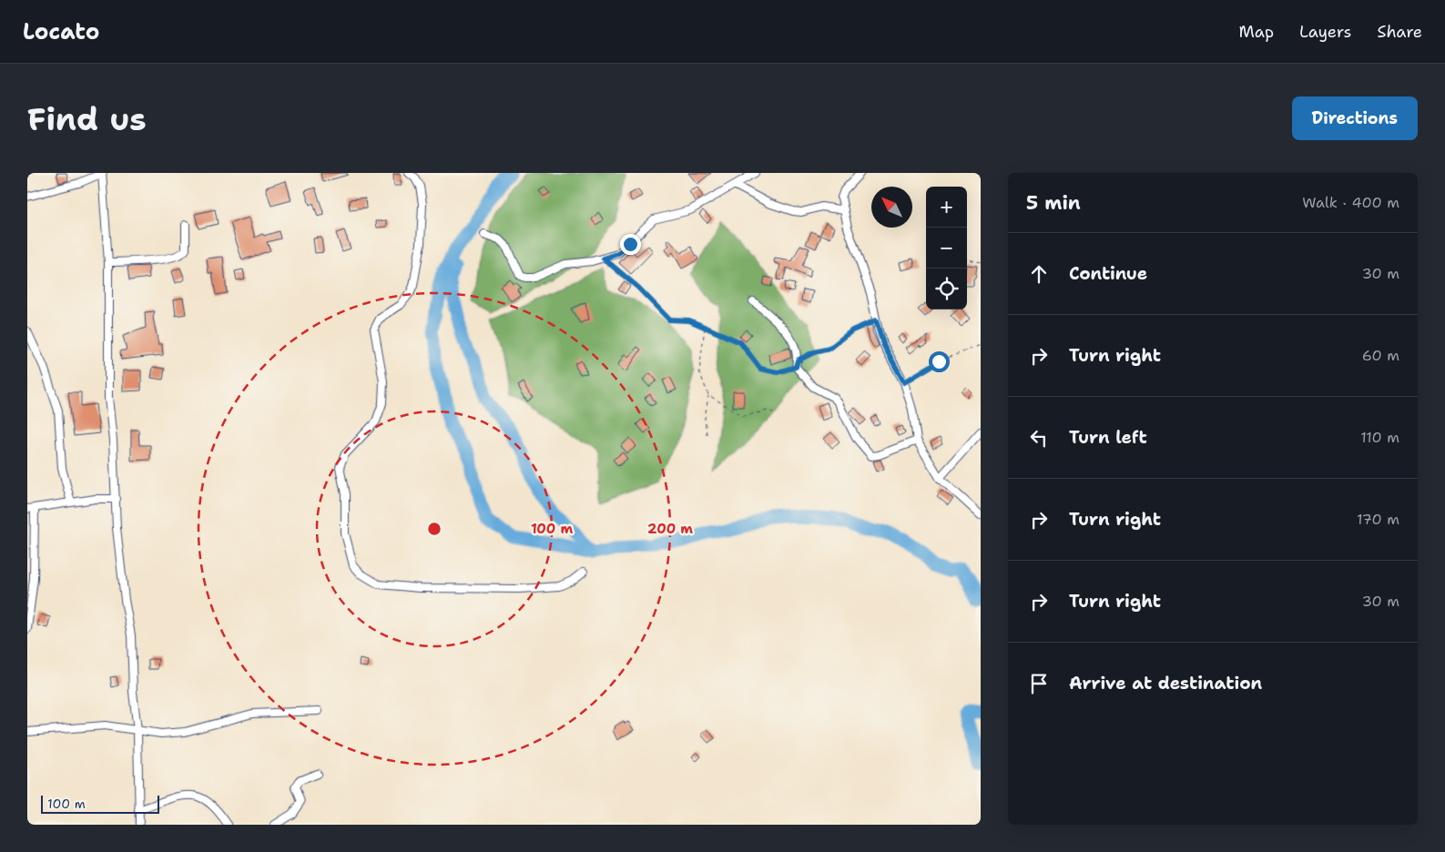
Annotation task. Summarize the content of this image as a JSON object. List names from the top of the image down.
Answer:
{
  "scale_bar": "100 m",
  "north": "top left",
  "page": {
    "header": "Locato",
    "nav": ["Map", "Layers", "Share"],
    "buttons": "Directions",
    "title": "Find us",
    "heading": ["5 min", "Walk · 400 m"],
    "map_buttons": ["+", "−"],
    "list": [
      ["Continue", "30 m"],
      ["Turn right", "60 m"],
      ["Turn left", "110 m"],
      ["Turn right", "170 m"],
      ["Turn right", "30 m"],
      "Arrive at destination"
    ],
    "scale": "100 m"
  },
  "rings": ["100 m", "200 m"]
}
